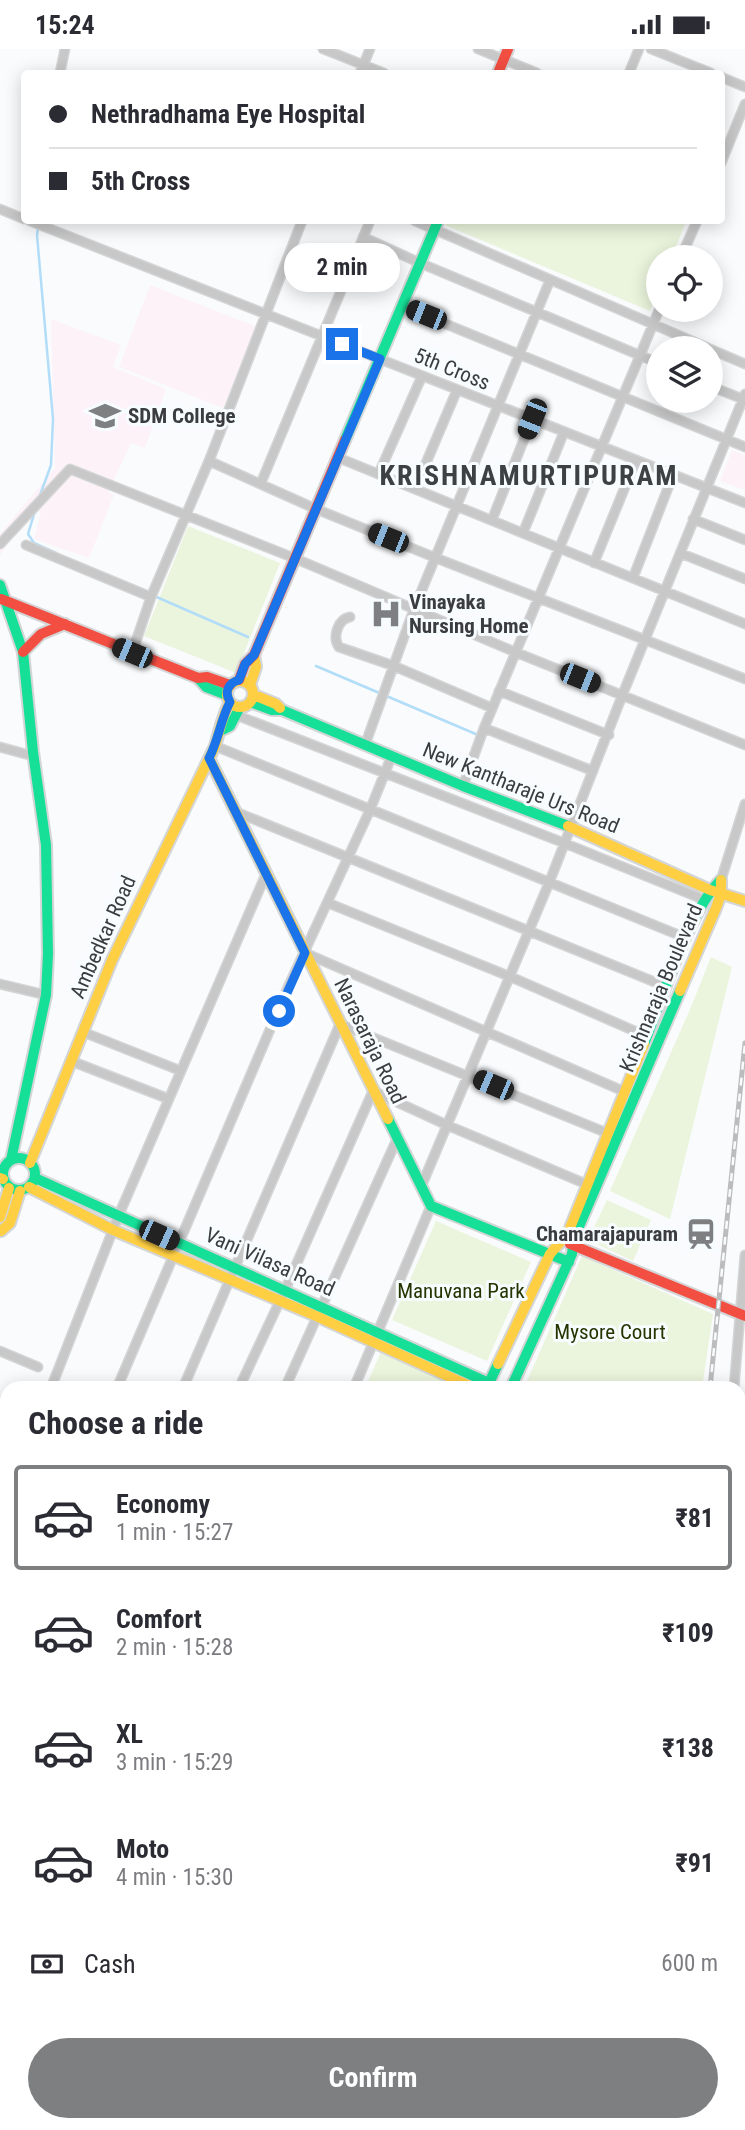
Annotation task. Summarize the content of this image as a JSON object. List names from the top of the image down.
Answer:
{
  "streets": {
    "main road": [
      "New Kantharaje Urs Road",
      "Ambedkar Road",
      "Krishnaraja Boulevard",
      "Narasaraja Road",
      "Vani Vilasa Road"
    ],
    "street": ["5th Cross"]
  },
  "crossings": [
    ["5th Cross", "Ambedkar Road"],
    ["New Kantharaje Urs Road", "Ambedkar Road"],
    ["New Kantharaje Urs Road", "Krishnaraja Boulevard"],
    ["Ambedkar Road", "Narasaraja Road"]
  ],
  "districts": ["KRISHNAMURTIPURAM"],
  "parks": ["Manuvana Park", "Mysore Court"],
  "places": {
    "school or university": ["SDM College"],
    "hospital": ["Vinayaka Nursing Home"],
    "station": ["Chamarajapuram"]
  },
  "page": {
    "status": "15:24",
    "banner": ["Nethradhama Eye Hospital", "5th Cross"],
    "bubble": "2 min",
    "heading": "Choose a ride",
    "list": [
      {
        "name": "Economy",
        "note": "1 min · 15:27",
        "value": "₹81"
      },
      {
        "name": "Comfort",
        "note": "2 min · 15:28",
        "value": "₹109"
      },
      {
        "name": "XL",
        "note": "3 min · 15:29",
        "value": "₹138"
      },
      {
        "name": "Moto",
        "note": "4 min · 15:30",
        "value": "₹91"
      }
    ],
    "pay": ["Cash", "600 m"],
    "buttons": "Confirm"
  }
}
